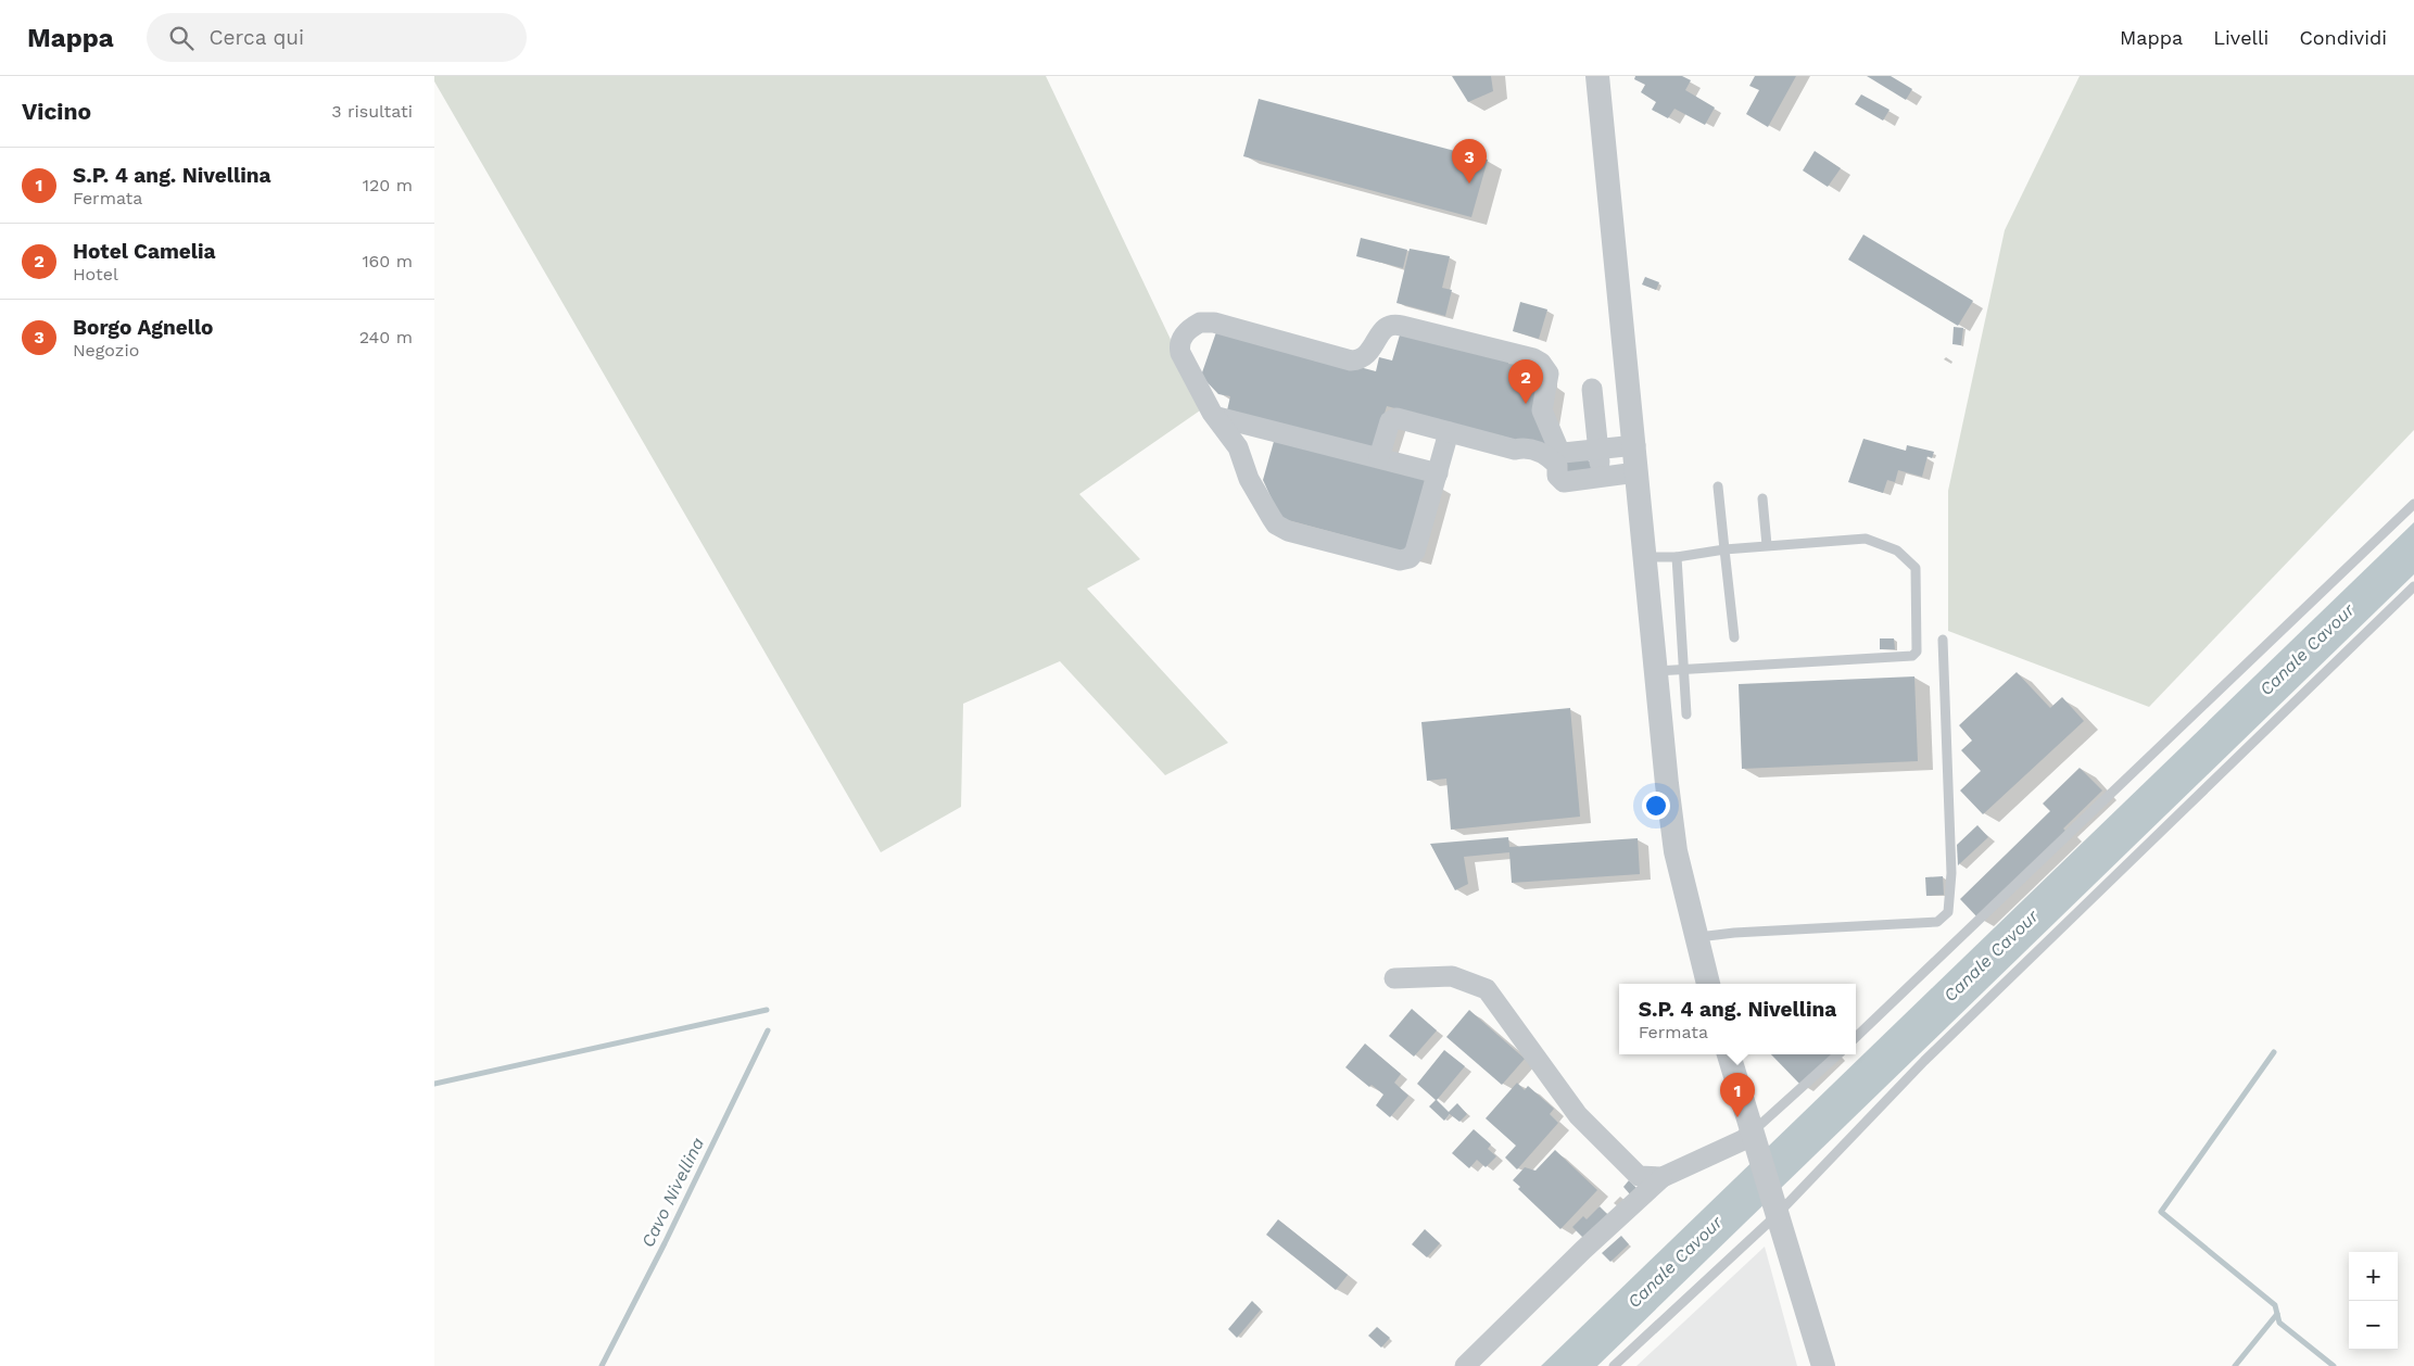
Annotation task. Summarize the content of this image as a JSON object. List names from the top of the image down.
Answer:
{
  "water": ["Canale Cavour", "Cavo Nivellina"],
  "page": {
    "header": "Mappa",
    "search": "Cerca qui",
    "nav": ["Mappa", "Livelli", "Condividi"],
    "heading": ["Vicino", "3 risultati"],
    "pins": ["3", "2", "1"],
    "list": [
      {
        "mark": "1",
        "name": "S.P. 4 ang. Nivellina",
        "note": "Fermata",
        "value": "120 m"
      },
      {
        "mark": "2",
        "name": "Hotel Camelia",
        "note": "Hotel",
        "value": "160 m"
      },
      {
        "mark": "3",
        "name": "Borgo Agnello",
        "note": "Negozio",
        "value": "240 m"
      }
    ],
    "popup": ["S.P. 4 ang. Nivellina", "Fermata"],
    "map_buttons": ["+", "−"]
  }
}
